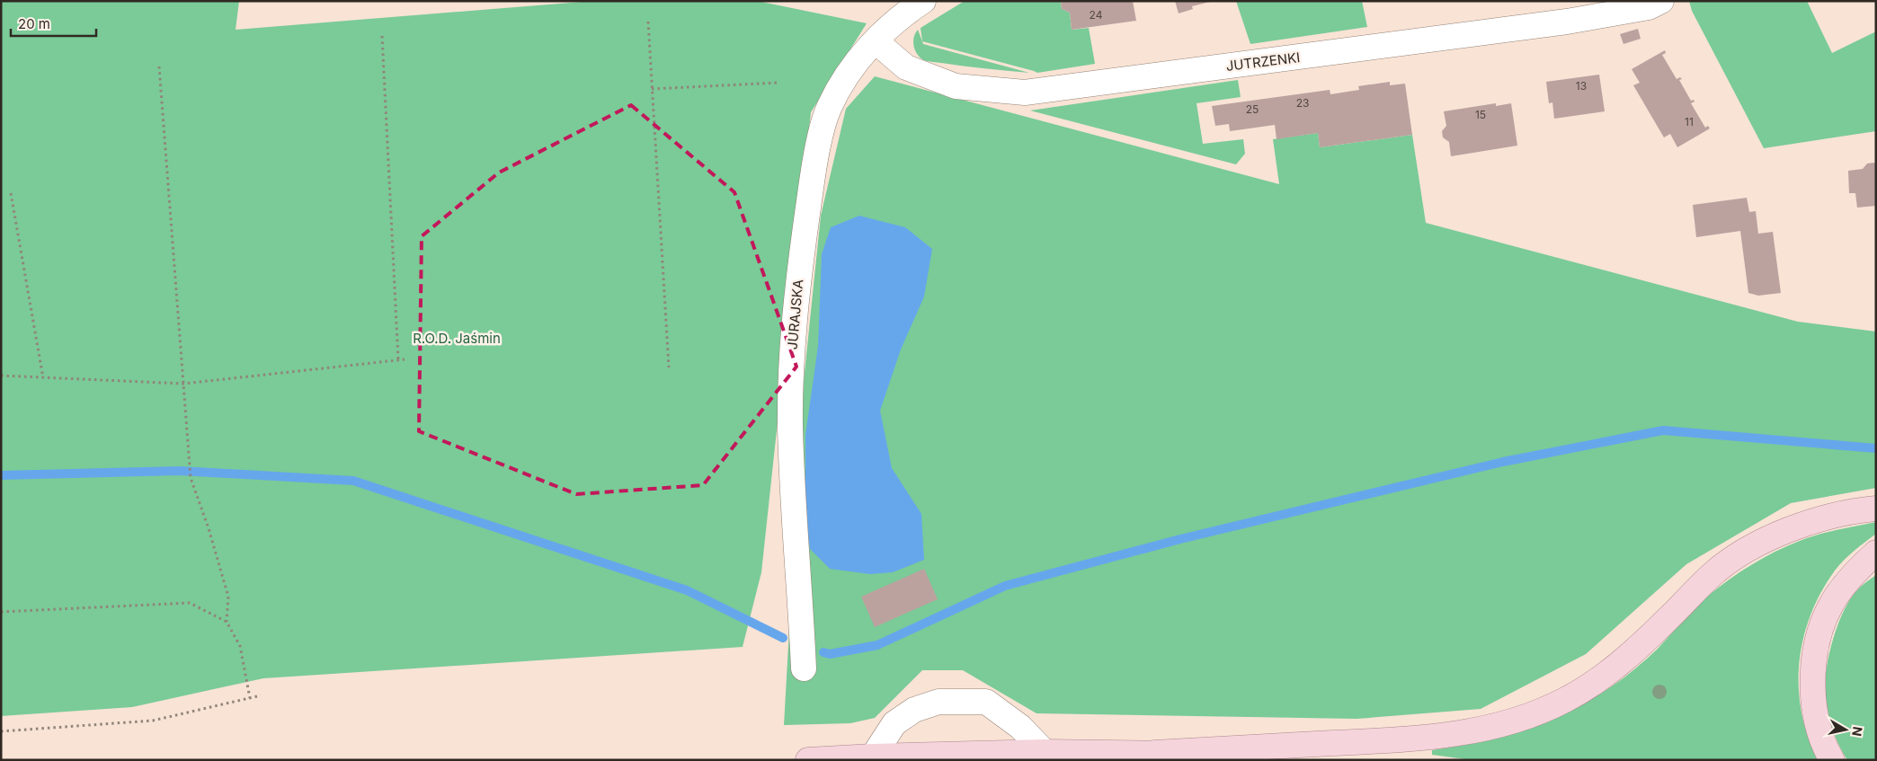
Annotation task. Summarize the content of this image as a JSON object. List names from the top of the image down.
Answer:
{
  "streets": {
    "street": ["JUTRZENKI", "JURAJSKA"]
  },
  "crossings": [
    ["JUTRZENKI", "JURAJSKA"]
  ],
  "parks": ["R.O.D. Jaśmin"],
  "house_numbers": [
    "24",
    "13",
    "23",
    "25",
    "15",
    "11"
  ],
  "scale_bar": "20 m",
  "north": "right"
}
